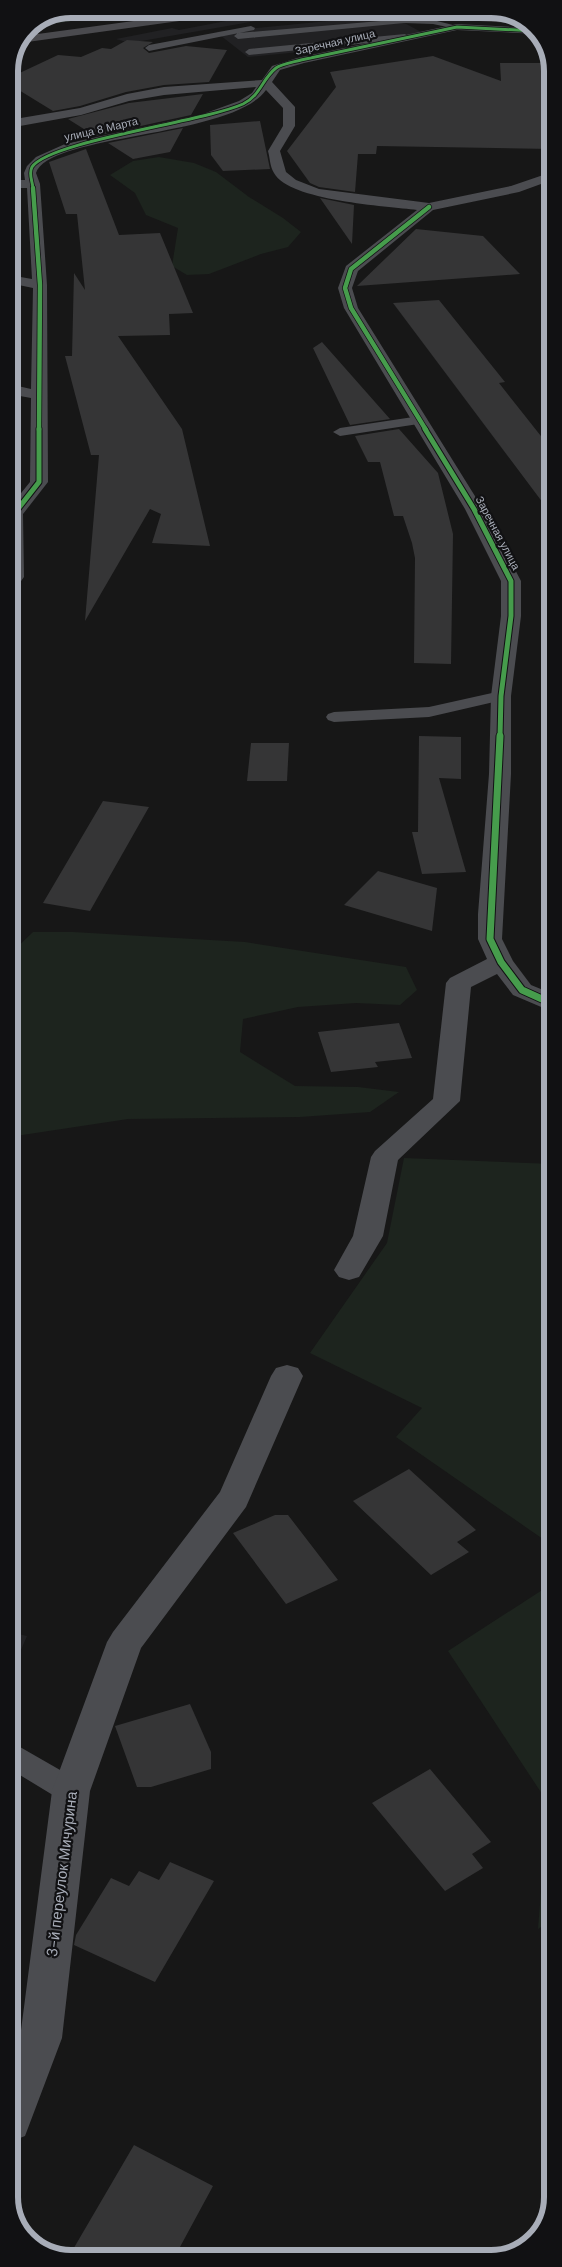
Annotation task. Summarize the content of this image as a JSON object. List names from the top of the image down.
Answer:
{
  "streets": {
    "street": ["Заречная улица", "улица 8 Марта", "3-й переулок Мичурина"]
  },
  "crossings": [
    ["Заречная улица", "улица 8 Марта"]
  ]
}
